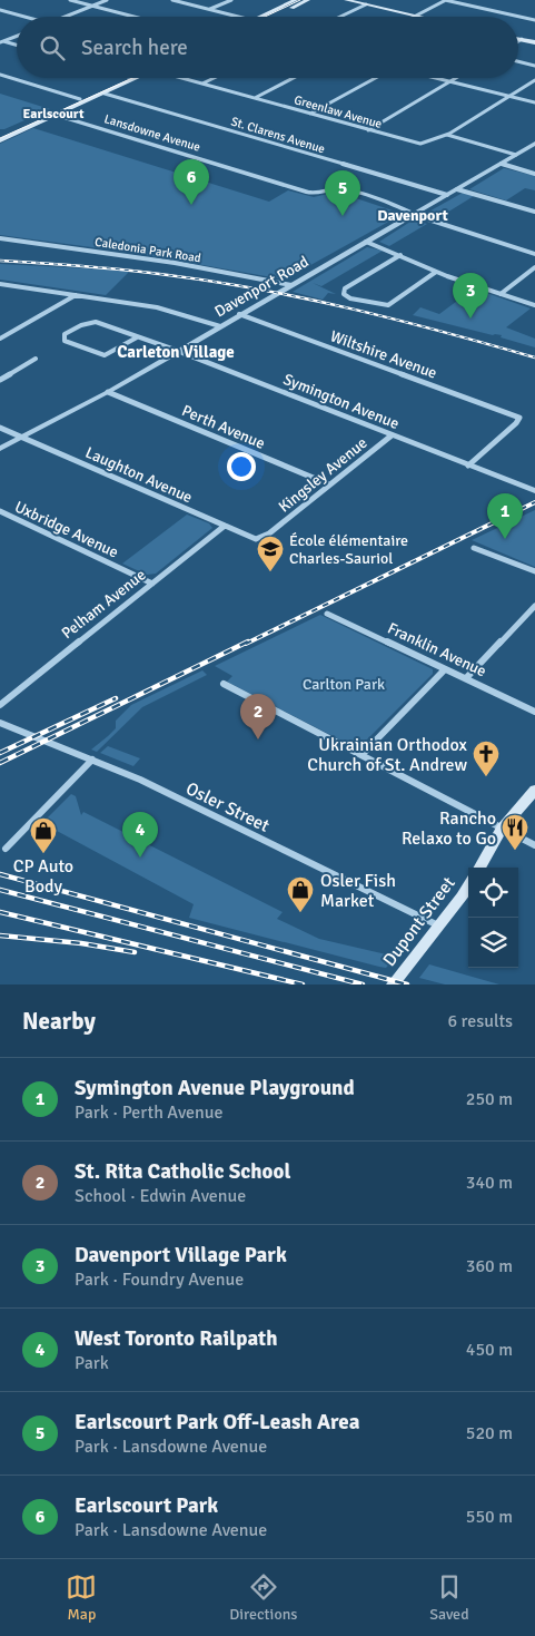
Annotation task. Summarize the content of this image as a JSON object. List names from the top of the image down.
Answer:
{
  "streets": {
    "main road": ["Dupont Street"],
    "street": [
      "Greenlaw Avenue",
      "Lansdowne Avenue",
      "St. Clarens Avenue",
      "Caledonia Park Road",
      "Davenport Road",
      "Wiltshire Avenue",
      "Symington Avenue",
      "Perth Avenue",
      "Laughton Avenue",
      "Kingsley Avenue",
      "Uxbridge Avenue",
      "Pelham Avenue",
      "Franklin Avenue",
      "Osler Street"
    ]
  },
  "crossings": [
    ["Lansdowne Avenue", "Davenport Road"],
    ["St. Clarens Avenue", "Davenport Road"],
    ["Caledonia Park Road", "Davenport Road"],
    ["Davenport Road", "Wiltshire Avenue"],
    ["Davenport Road", "Symington Avenue"],
    ["Davenport Road", "Perth Avenue"],
    ["Davenport Road", "Laughton Avenue"],
    ["Wiltshire Avenue", "Symington Avenue"],
    ["Symington Avenue", "Kingsley Avenue"],
    ["Perth Avenue", "Kingsley Avenue"],
    ["Laughton Avenue", "Kingsley Avenue"],
    ["Laughton Avenue", "Pelham Avenue"],
    ["Uxbridge Avenue", "Pelham Avenue"],
    ["Osler Street", "Dupont Street"]
  ],
  "districts": ["Earlscourt", "Davenport", "Carleton Village"],
  "parks": ["Carlton Park"],
  "places": {
    "school or university": ["École élémentaire Charles-Sauriol"],
    "church": ["Ukrainian Orthodox Church of St. Andrew"],
    "restaurant": ["Rancho Relaxo to Go"],
    "shop": ["CP Auto Body", "Osler Fish Market"]
  },
  "page": {
    "search": "Search here",
    "pins": [
      "6",
      "5",
      "3",
      "1",
      "2",
      "4"
    ],
    "heading": ["Nearby", "6 results"],
    "list": [
      {
        "mark": "1",
        "name": "Symington Avenue Playground",
        "note": "Park · Perth Avenue",
        "value": "250 m"
      },
      {
        "mark": "2",
        "name": "St. Rita Catholic School",
        "note": "School · Edwin Avenue",
        "value": "340 m"
      },
      {
        "mark": "3",
        "name": "Davenport Village Park",
        "note": "Park · Foundry Avenue",
        "value": "360 m"
      },
      {
        "mark": "4",
        "name": "West Toronto Railpath",
        "note": "Park",
        "value": "450 m"
      },
      {
        "mark": "5",
        "name": "Earlscourt Park Off-Leash Area",
        "note": "Park · Lansdowne Avenue",
        "value": "520 m"
      },
      {
        "mark": "6",
        "name": "Earlscourt Park",
        "note": "Park · Lansdowne Avenue",
        "value": "550 m"
      }
    ],
    "nav": ["Map", "Directions", "Saved"]
  }
}
